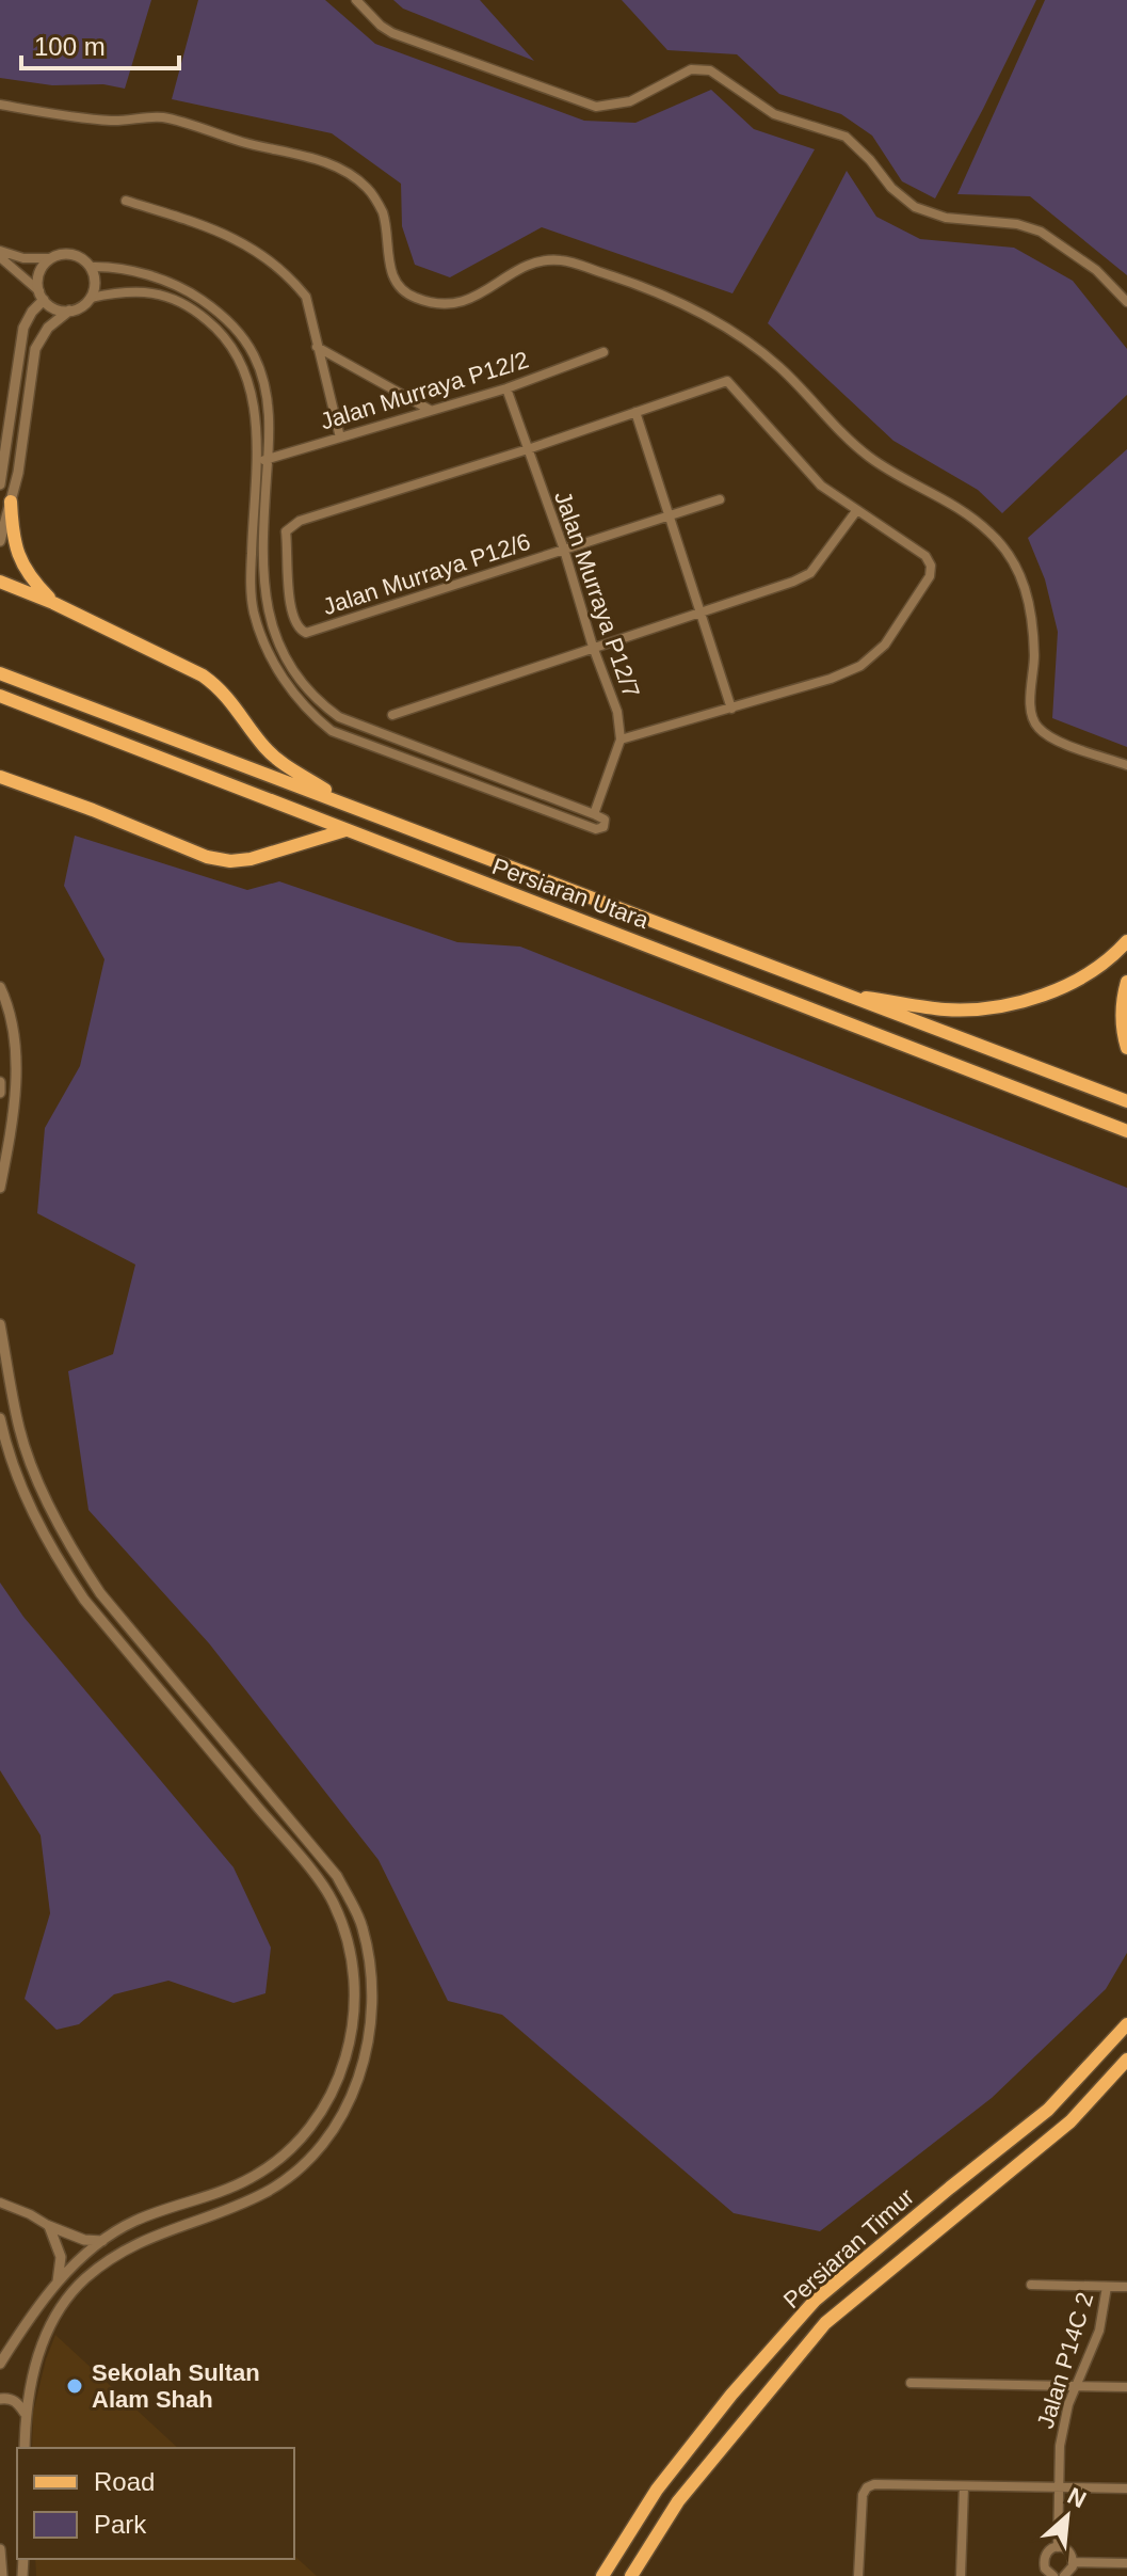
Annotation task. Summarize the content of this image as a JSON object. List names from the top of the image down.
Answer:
{
  "streets": {
    "main road": ["Persiaran Utara", "Persiaran Timur"],
    "street": [
      "Jalan Murraya P12/2",
      "Jalan Murraya P12/6",
      "Jalan Murraya P12/7",
      "Jalan P14C 2"
    ]
  },
  "crossings": [
    ["Jalan Murraya P12/2", "Jalan Murraya P12/7"],
    ["Jalan Murraya P12/6", "Jalan Murraya P12/7"]
  ],
  "places": ["Sekolah Sultan Alam Shah"],
  "legend": ["Road", "Park"],
  "scale_bar": "100 m",
  "north": "top right"
}
